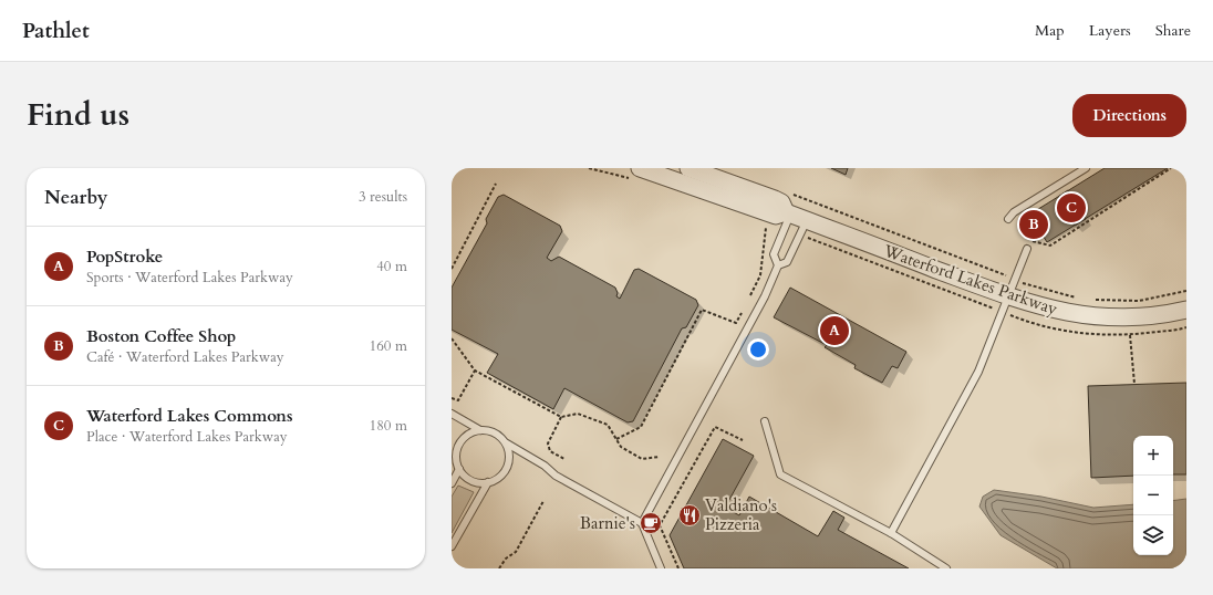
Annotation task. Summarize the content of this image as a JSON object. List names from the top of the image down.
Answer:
{
  "streets": {
    "street": ["Waterford Lakes Parkway"]
  },
  "places": {
    "restaurant": ["Valdiano's Pizzeria"],
    "cafe": ["Barnie's"]
  },
  "page": {
    "header": "Pathlet",
    "nav": ["Map", "Layers", "Share"],
    "title": "Find us",
    "buttons": "Directions",
    "heading": ["Nearby", "3 results"],
    "pins": ["C", "B", "A"],
    "list": [
      {
        "mark": "A",
        "name": "PopStroke",
        "note": "Sports · Waterford Lakes Parkway",
        "value": "40 m"
      },
      {
        "mark": "B",
        "name": "Boston Coffee Shop",
        "note": "Café · Waterford Lakes Parkway",
        "value": "160 m"
      },
      {
        "mark": "C",
        "name": "Waterford Lakes Commons",
        "note": "Place · Waterford Lakes Parkway",
        "value": "180 m"
      }
    ],
    "map_buttons": ["+", "−"]
  }
}
